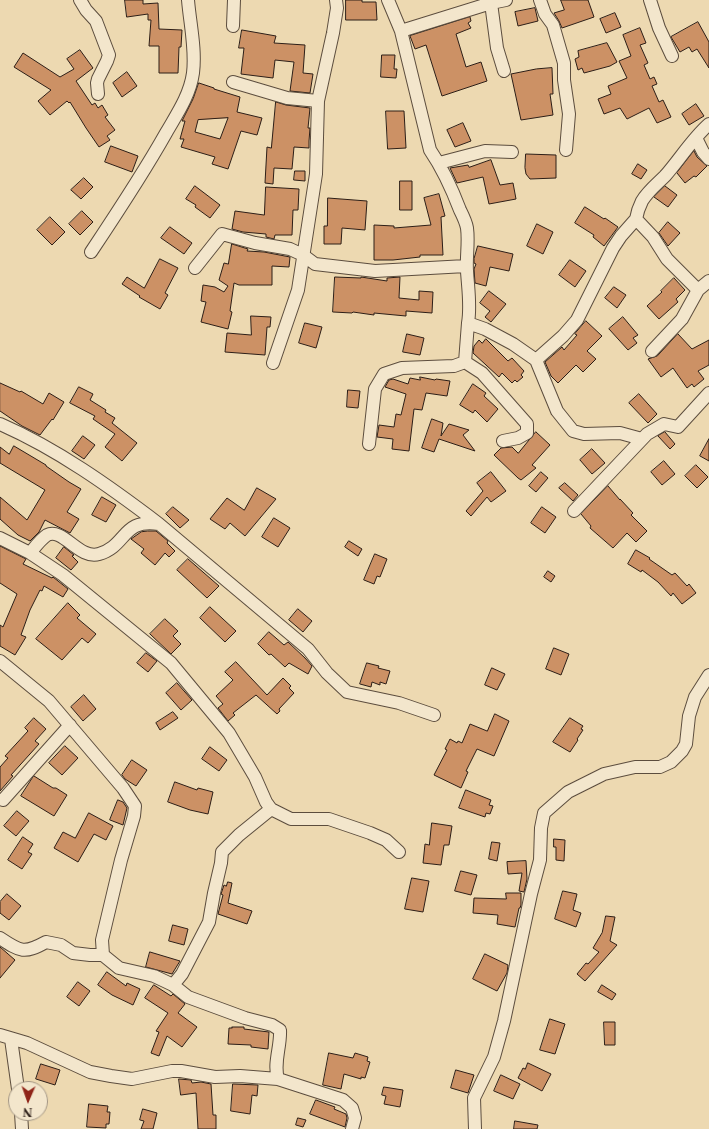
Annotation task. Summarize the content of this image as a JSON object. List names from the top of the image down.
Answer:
{
  "north": "bottom"
}
